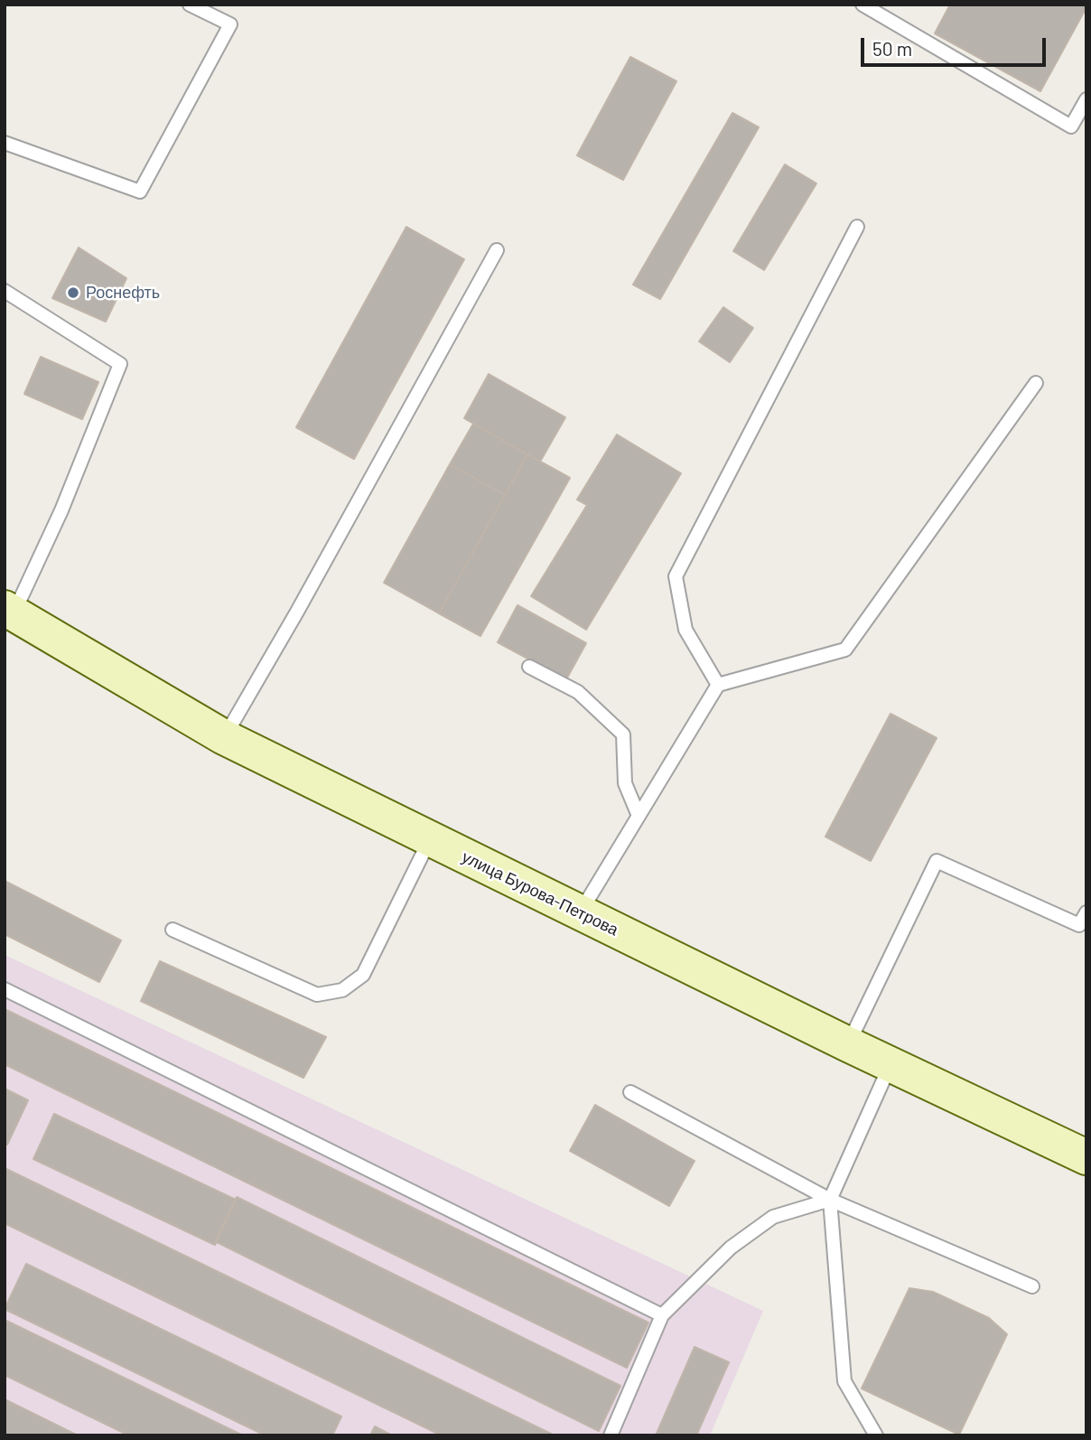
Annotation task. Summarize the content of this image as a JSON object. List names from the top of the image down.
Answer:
{
  "streets": {
    "main road": ["улица Бурова-Петрова"]
  },
  "places": ["Роснефть"],
  "scale_bar": "50 m"
}
